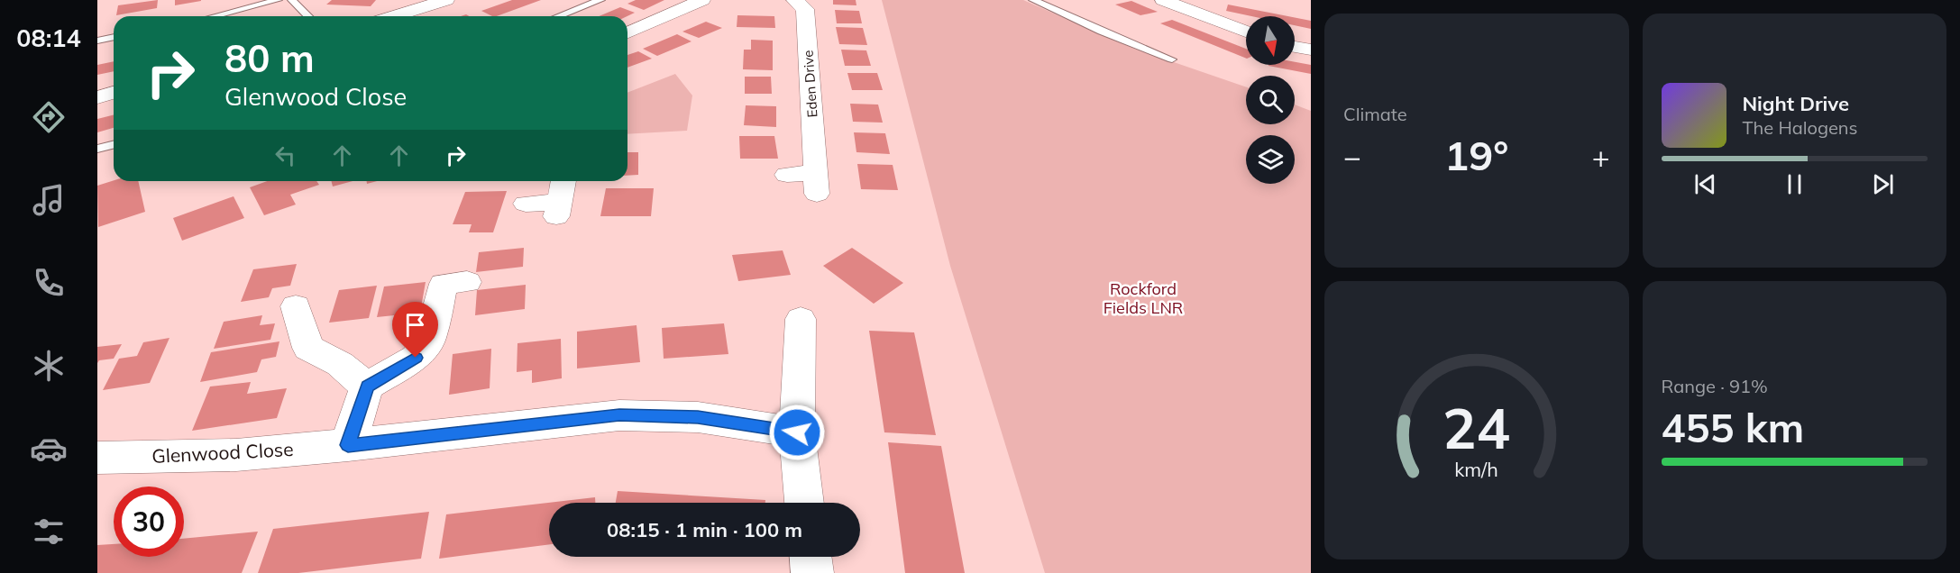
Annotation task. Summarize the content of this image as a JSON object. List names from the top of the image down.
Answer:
{
  "streets": {
    "street": ["Eden Drive", "Glenwood Close"]
  },
  "parks": ["Rockford Fields LNR"],
  "north": "bottom",
  "page": {
    "tabs": "08:14",
    "tile": [
      "Climate",
      ["Range · 91%", "455 km"]
    ],
    "turn": ["80 m", "Glenwood Close"],
    "song": ["Night Drive", "The Halogens"],
    "heat": ["−", "19°", "+"],
    "limit": "30",
    "trip": "08:15 · 1 min · 100 m",
    "gauge": ["24", "km/h"]
  }
}
